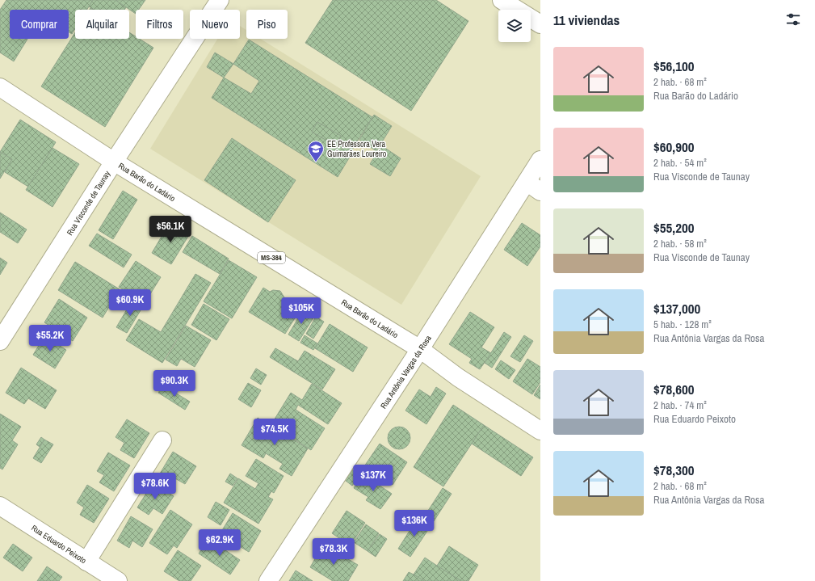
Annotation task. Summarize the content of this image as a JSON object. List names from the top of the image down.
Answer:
{
  "streets": {
    "street": [
      "Rua Barão do Ladário",
      "Rua Visconde de Taunay",
      "MS-384",
      "Rua Antônia Vargas da Rosa",
      "Rua Eduardo Peixoto"
    ]
  },
  "crossings": [
    ["Rua Barão do Ladário", "Rua Visconde de Taunay"],
    ["Rua Barão do Ladário", "Rua Antônia Vargas da Rosa"]
  ],
  "places": {
    "school or university": ["EE Professora Vera Guimarães Loureiro"]
  },
  "page": {
    "heading": "11 viviendas",
    "chip": [
      "Comprar",
      "Alquilar",
      "Filtros",
      "Nuevo",
      "Piso"
    ],
    "list": [
      {
        "name": "$56,100",
        "note": "2 hab. · 68 m² · Rua Barão do Ladário"
      },
      {
        "name": "$60,900",
        "note": "2 hab. · 54 m² · Rua Visconde de Taunay"
      },
      {
        "name": "$55,200",
        "note": "2 hab. · 58 m² · Rua Visconde de Taunay"
      },
      {
        "name": "$137,000",
        "note": "5 hab. · 128 m² · Rua Antônia Vargas da Rosa"
      },
      {
        "name": "$78,600",
        "note": "2 hab. · 74 m² · Rua Eduardo Peixoto"
      },
      {
        "name": "$78,300",
        "note": "2 hab. · 68 m² · Rua Antônia Vargas da Rosa"
      }
    ],
    "price": [
      "$56.1K",
      "$60.9K",
      "$105K",
      "$55.2K",
      "$90.3K",
      "$74.5K",
      "$137K",
      "$78.6K",
      "$136K",
      "$62.9K",
      "$78.3K"
    ]
  }
}
